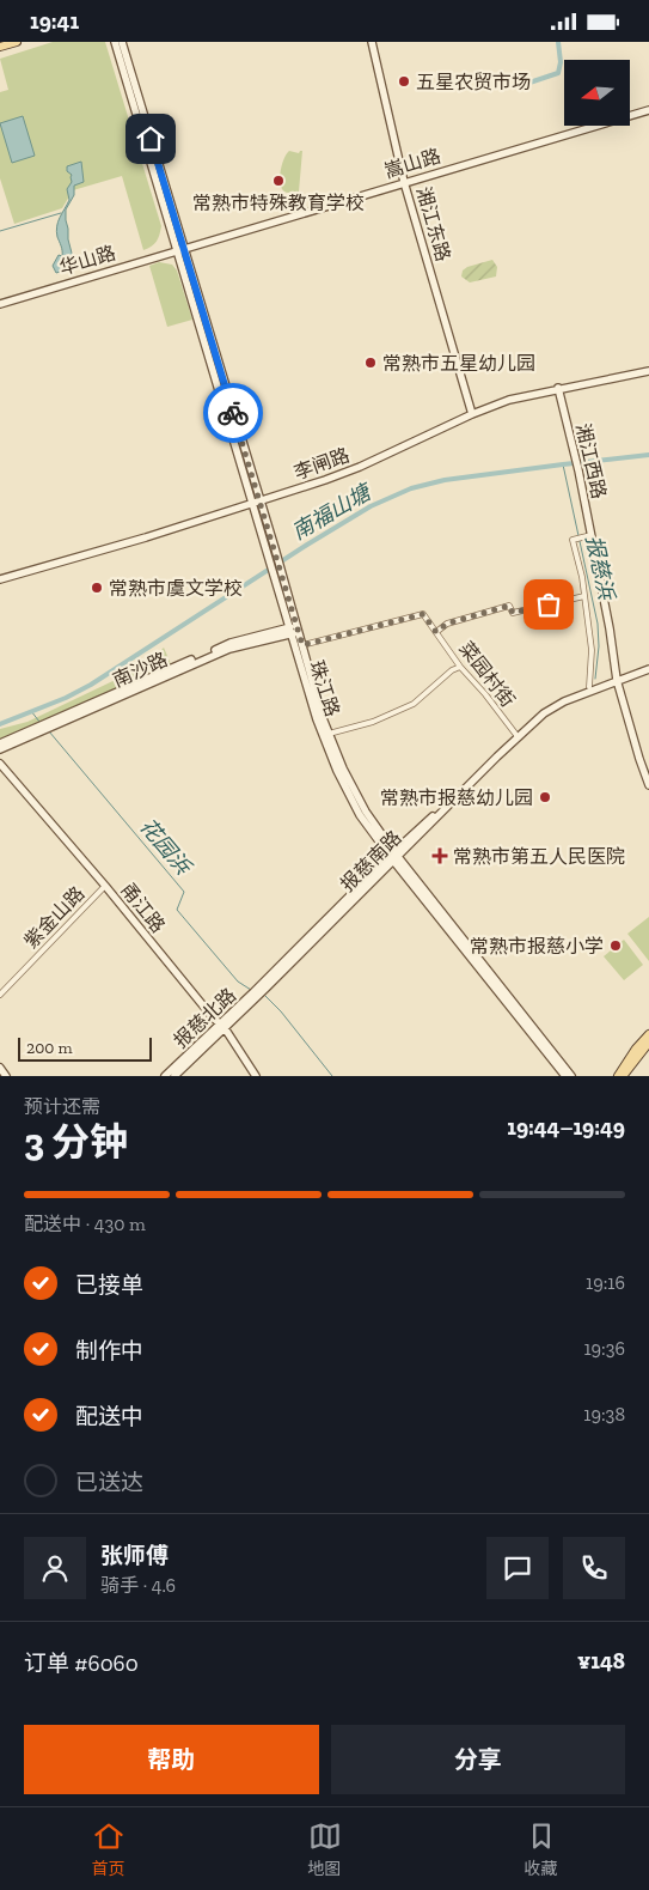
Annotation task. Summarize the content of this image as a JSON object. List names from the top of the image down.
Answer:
{
  "streets": {
    "street": [
      "嵩山路",
      "湘江东路",
      "华山路",
      "湘江西路",
      "李闸路",
      "南沙路",
      "菜园村街",
      "珠江路",
      "报慈南路",
      "甬江路",
      "紫金山路",
      "报慈北路"
    ]
  },
  "crossings": [
    ["嵩山路", "湘江东路"],
    ["嵩山路", "华山路"],
    ["嵩山路", "珠江路"],
    ["湘江东路", "李闸路"],
    ["华山路", "珠江路"],
    ["湘江西路", "李闸路"],
    ["湘江西路", "报慈南路"],
    ["李闸路", "珠江路"],
    ["南沙路", "珠江路"],
    ["菜园村街", "珠江路"],
    ["菜园村街", "报慈南路"],
    ["珠江路", "报慈南路"],
    ["报慈南路", "报慈北路"],
    ["甬江路", "紫金山路"],
    ["甬江路", "报慈北路"]
  ],
  "water": ["南福山塘", "报慈浜", "花园浜"],
  "places": {
    "other": [
      "五星农贸市场",
      "常熟市特殊教育学校",
      "常熟市五星幼儿园",
      "常熟市虞文学校",
      "常熟市报慈幼儿园",
      "常熟市报慈小学"
    ],
    "health": ["常熟市第五人民医院"]
  },
  "scale_bar": "200 m",
  "north": "left",
  "page": {
    "status": "19:41",
    "scale": "200 m",
    "heading": ["3 分钟", "预计还需", "19:44–19:49"],
    "panel": [
      "张师傅",
      "骑手 · 4.6",
      "订单 #6060",
      "¥148"
    ],
    "bar": "配送中 · 430 m",
    "list": [
      ["已接单", "19:16"],
      ["制作中", "19:36"],
      ["配送中", "19:38"],
      "已送达"
    ],
    "buttons": ["帮助", "分享"],
    "tabs": ["首页", "地图", "收藏"]
  }
}
